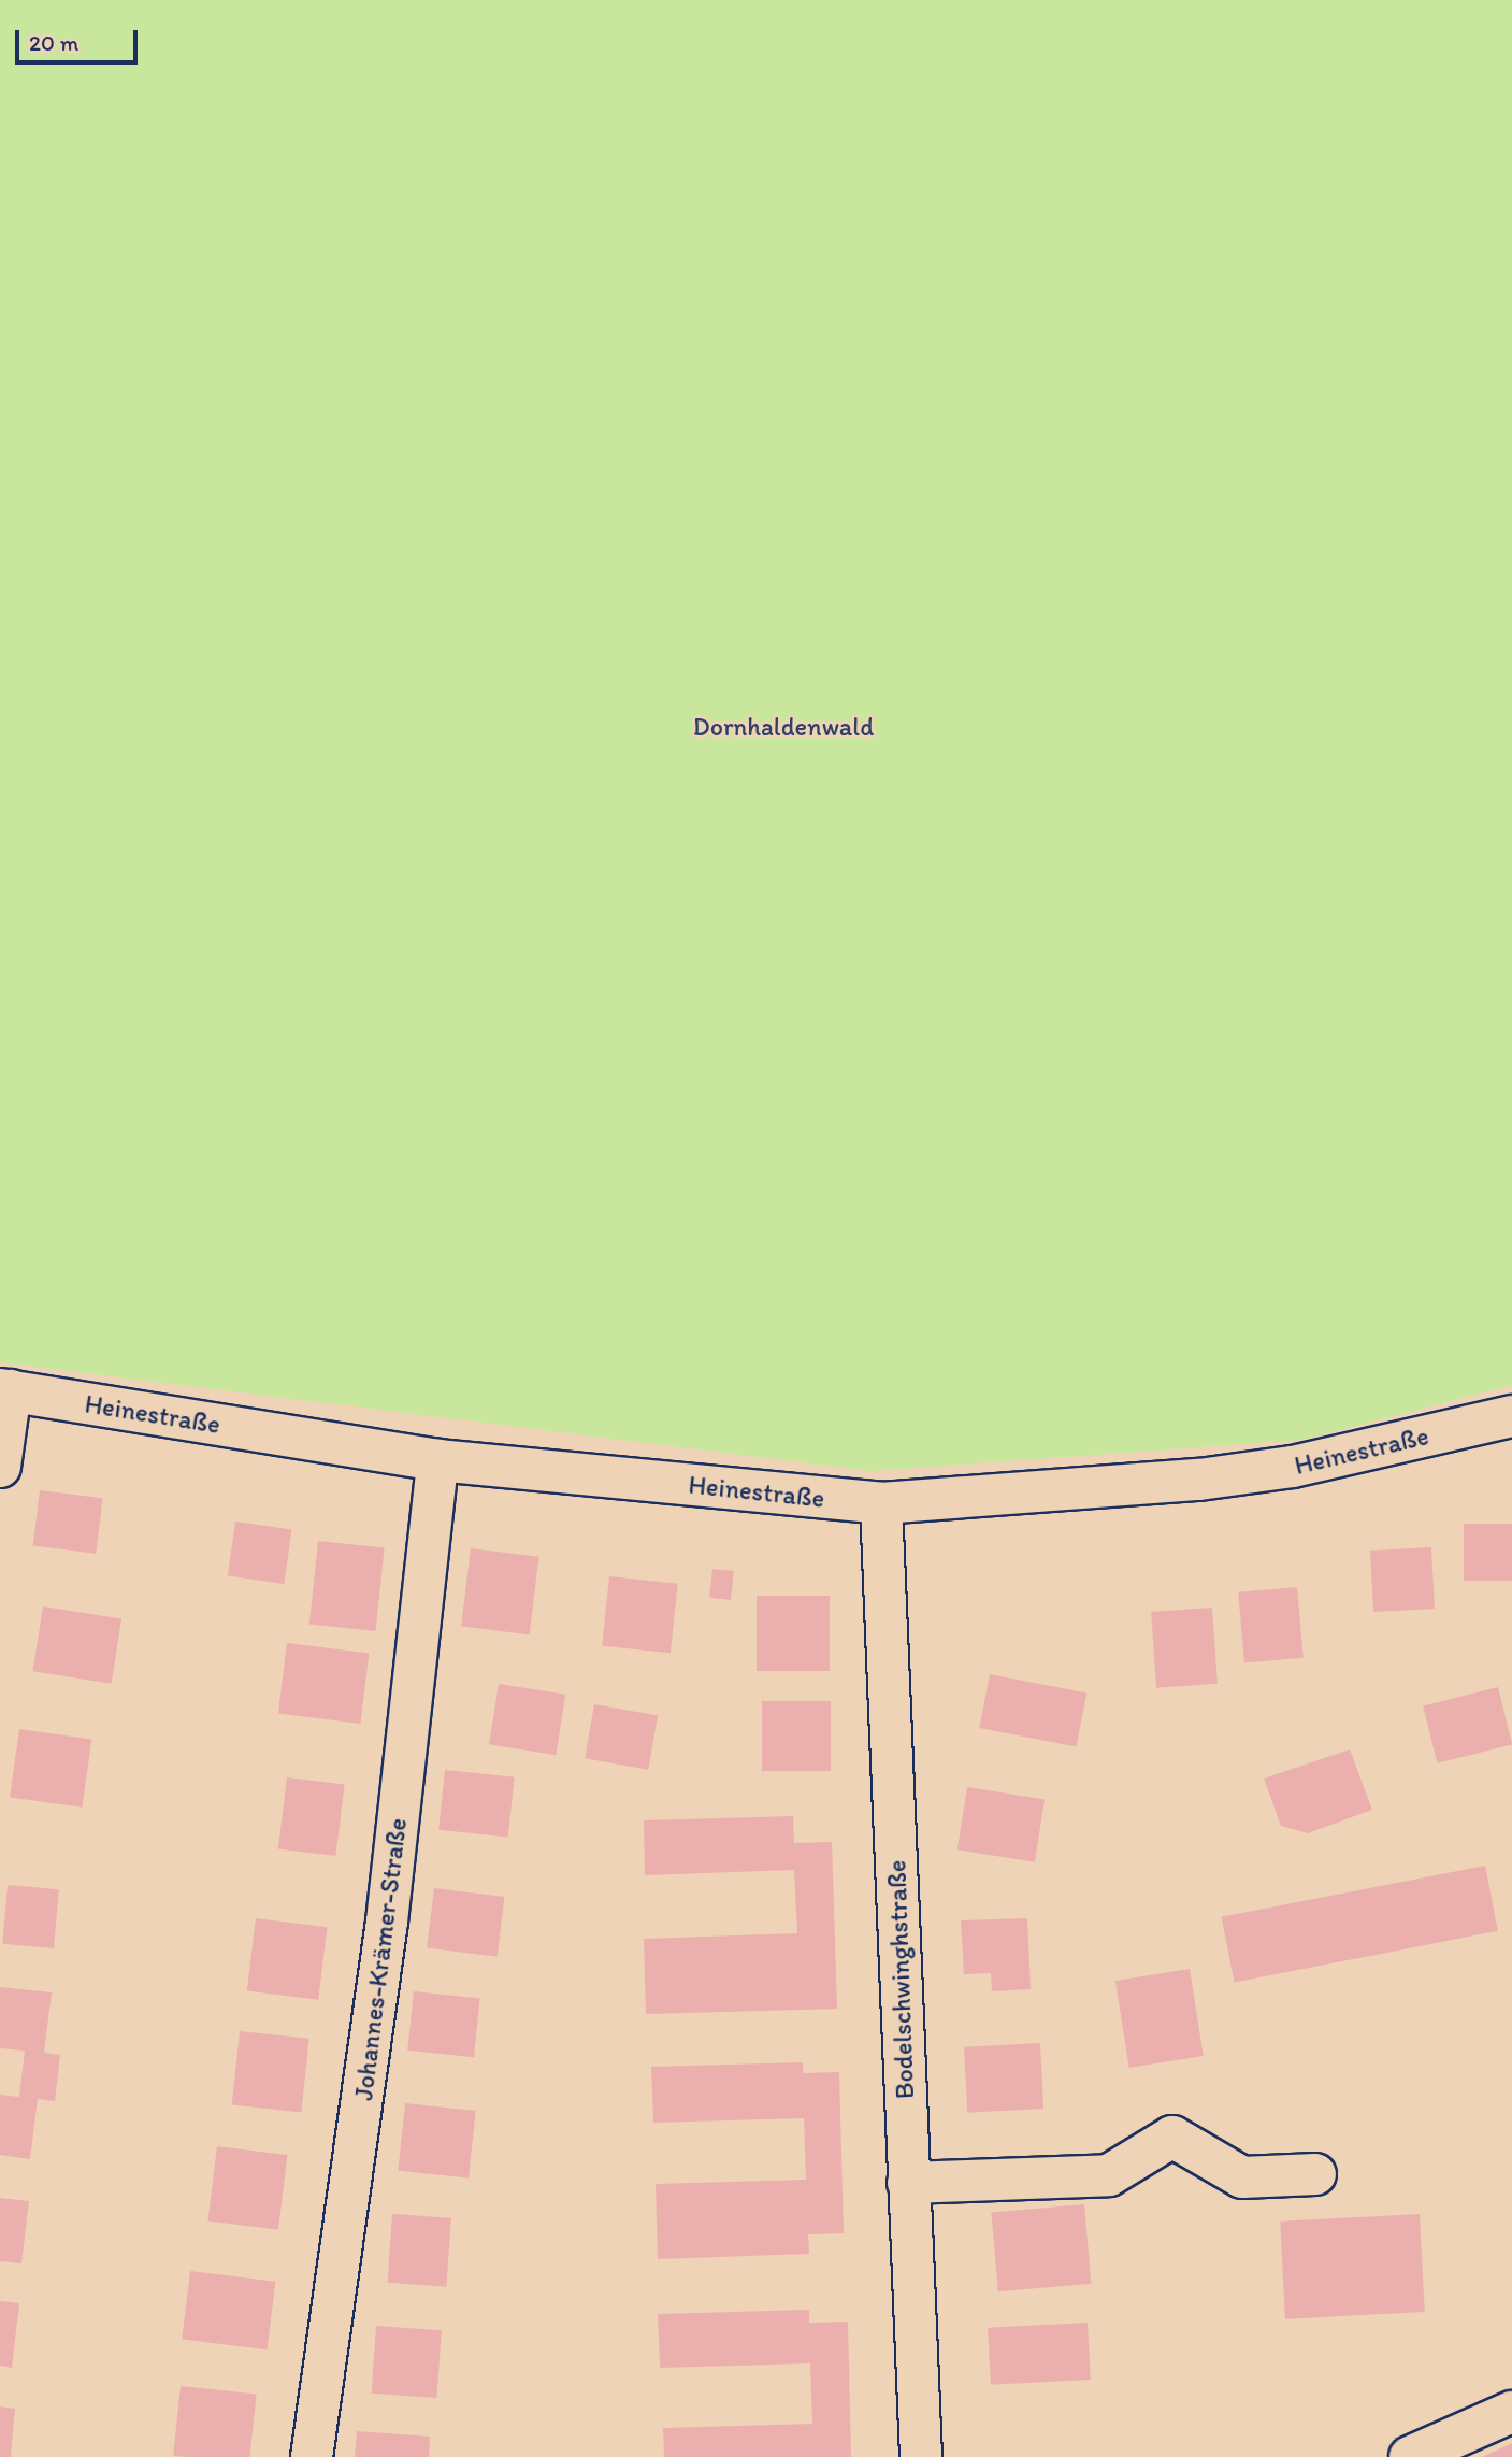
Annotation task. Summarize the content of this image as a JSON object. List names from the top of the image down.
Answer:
{
  "streets": {
    "street": ["Heinestraße", "Johannes-Krämer-Straße", "Bodelschwinghstraße"]
  },
  "crossings": [
    ["Heinestraße", "Johannes-Krämer-Straße"],
    ["Heinestraße", "Bodelschwinghstraße"]
  ],
  "parks": ["Dornhaldenwald"],
  "scale_bar": "20 m"
}
